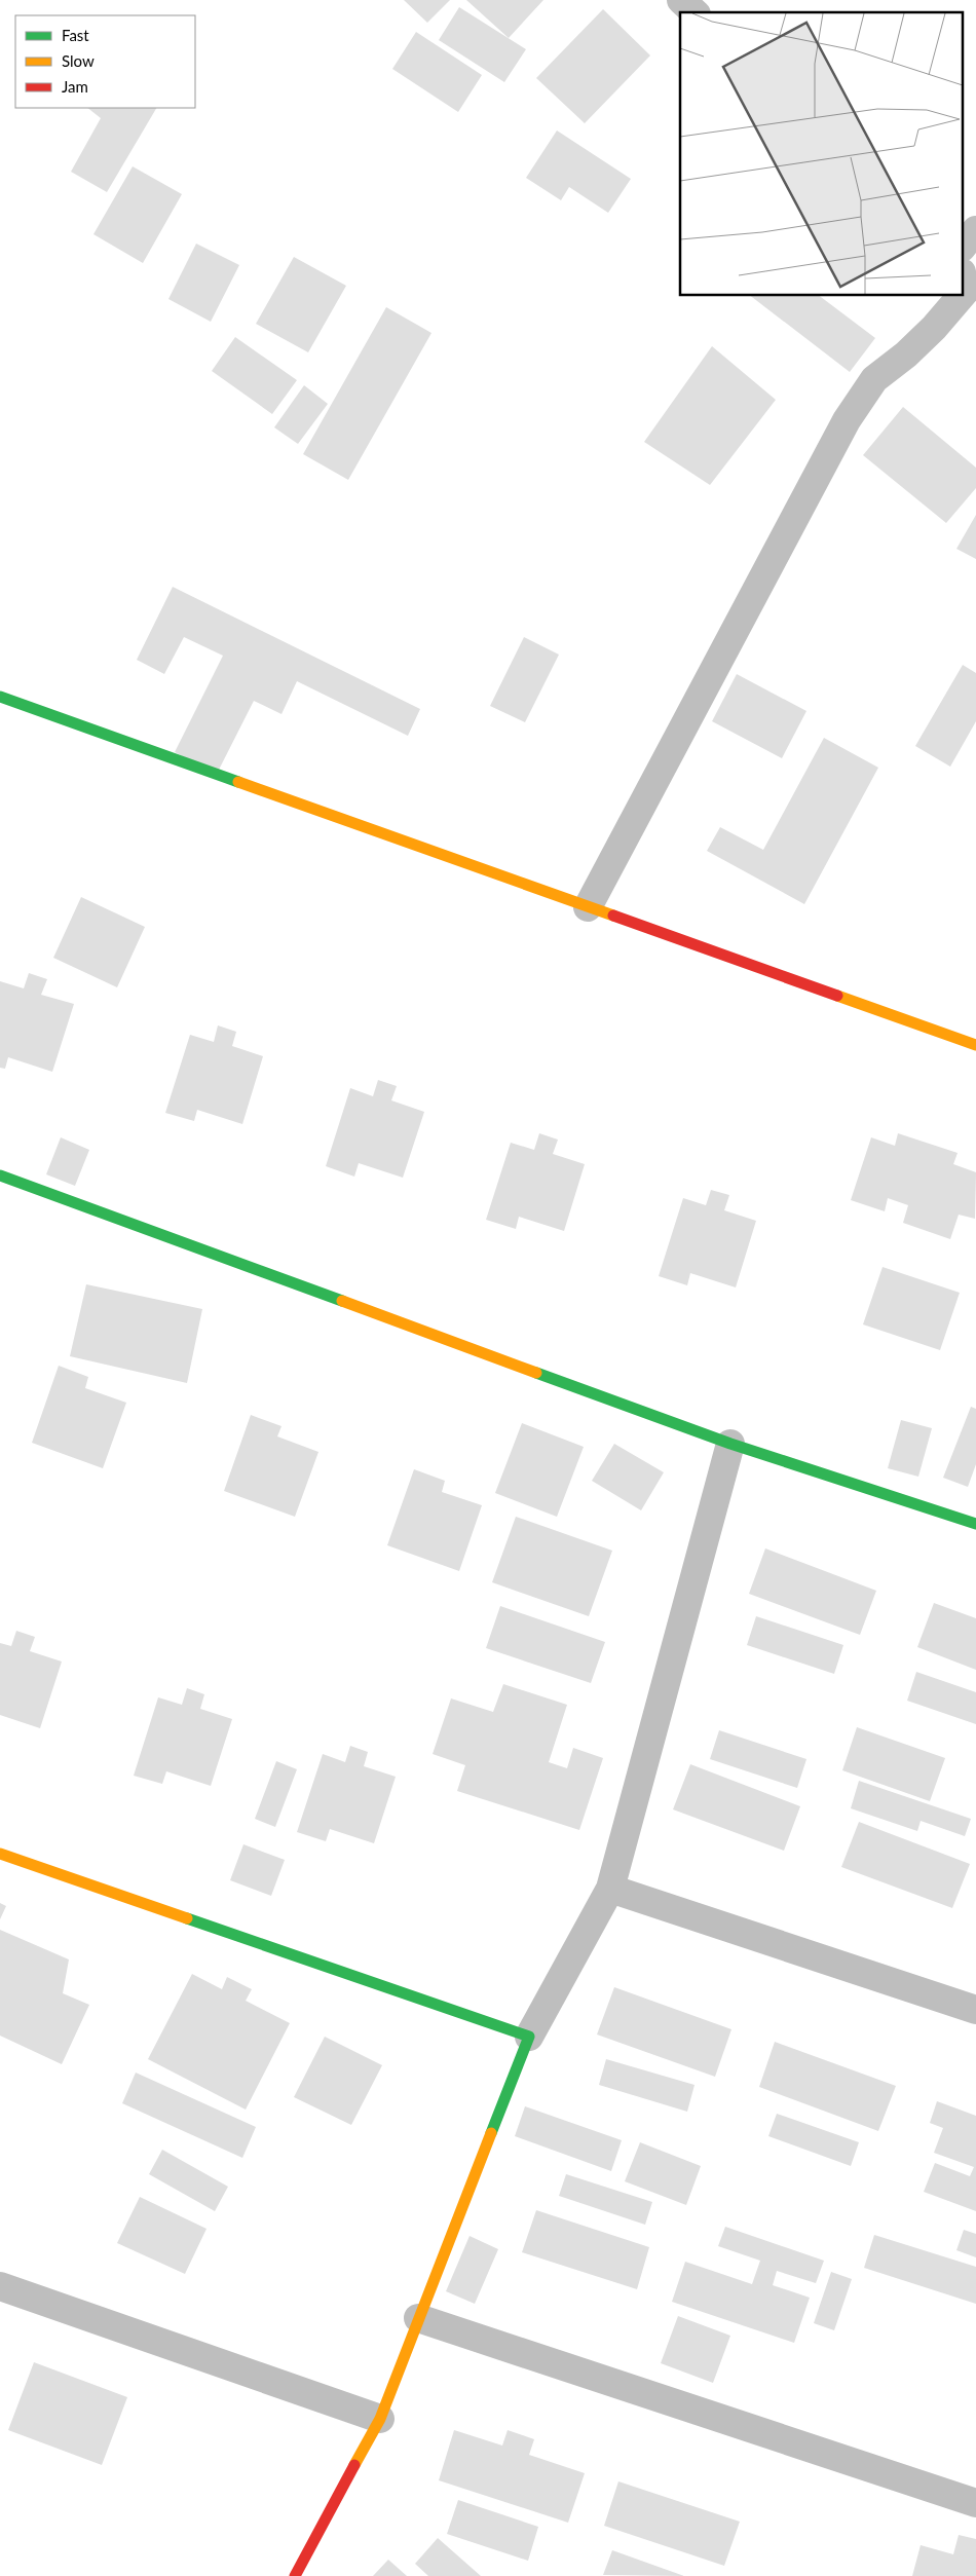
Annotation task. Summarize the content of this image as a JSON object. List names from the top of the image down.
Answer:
{
  "legend": ["Fast", "Slow", "Jam"]
}
